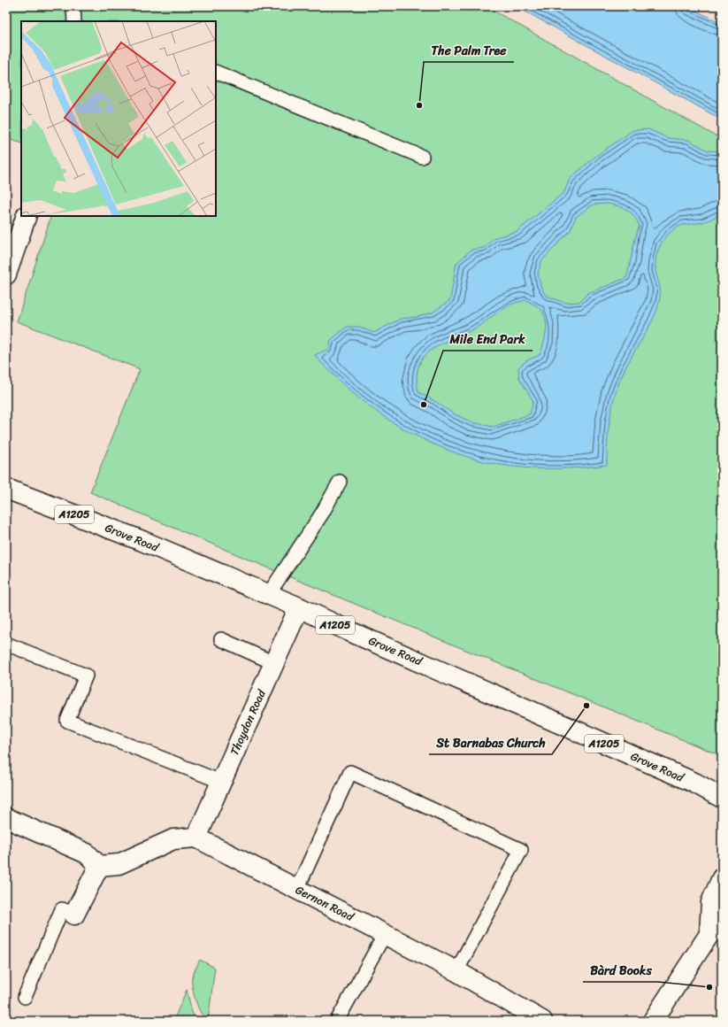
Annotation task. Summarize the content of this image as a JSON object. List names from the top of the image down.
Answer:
{
  "streets": {
    "street": [
      "A1205",
      "Grove Road",
      "Thoydon Road",
      "Gernon Road"
    ]
  },
  "crossings": [
    ["Grove Road", "Thoydon Road"],
    ["Thoydon Road", "Gernon Road"]
  ],
  "places": [
    "The Palm Tree",
    "Mile End Park",
    "St Barnabas Church",
    "Bàrd Books"
  ]
}
